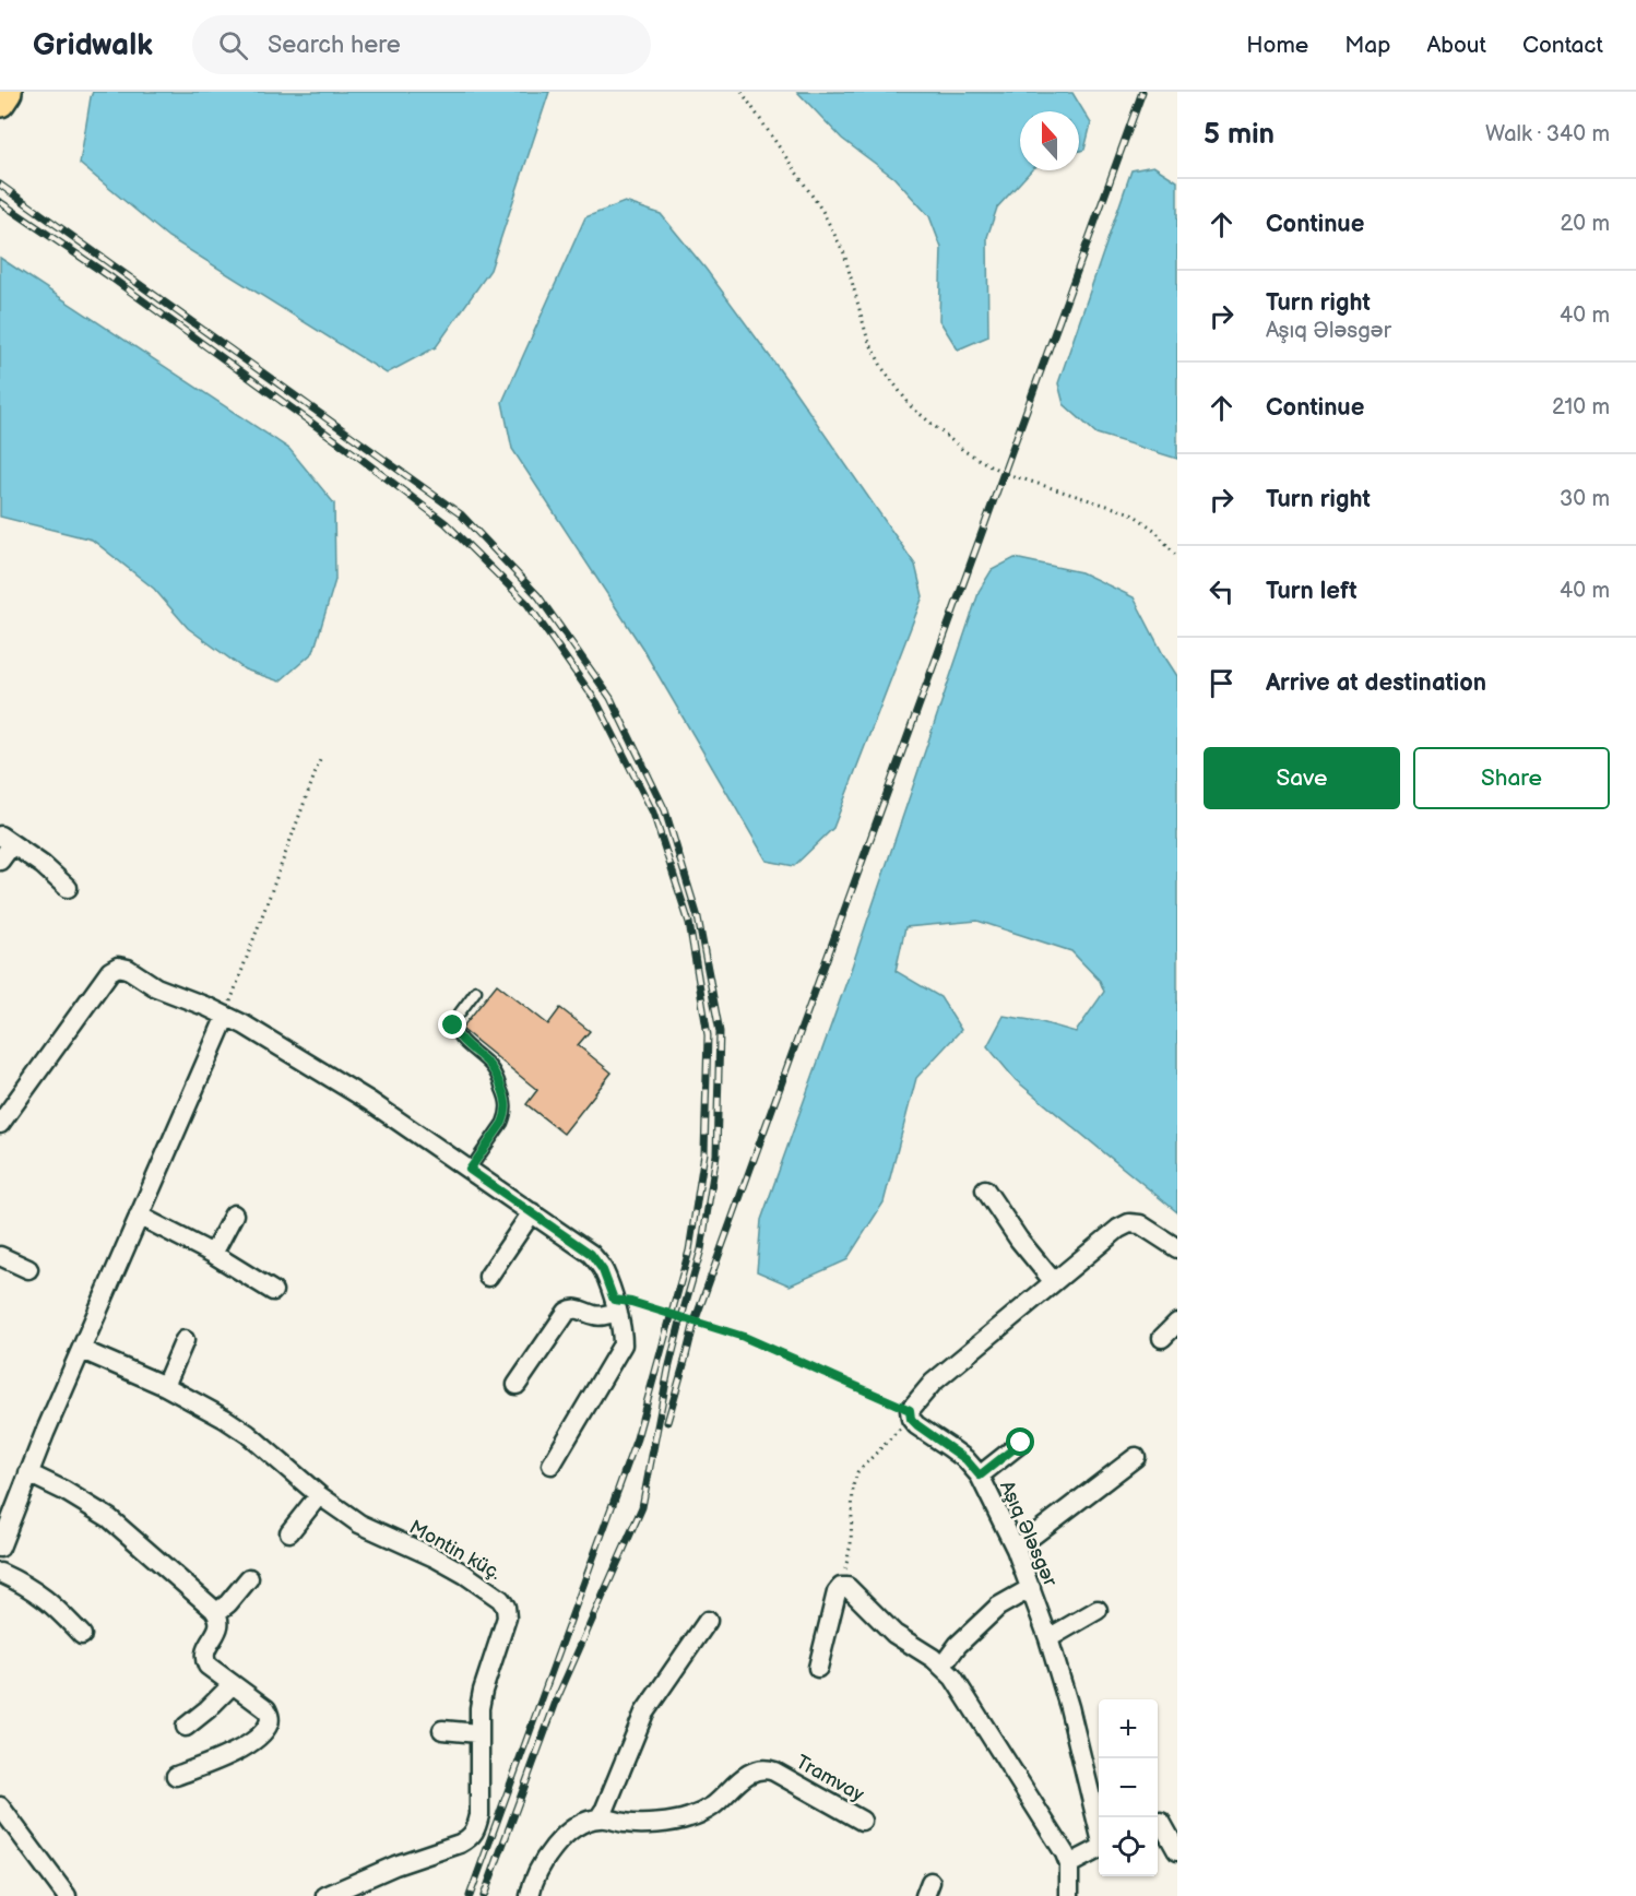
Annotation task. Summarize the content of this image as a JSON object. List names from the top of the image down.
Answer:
{
  "streets": {
    "street": ["Aşıq Ələsgər", "Montin küç.", "Tramvay"]
  },
  "north": "top",
  "page": {
    "header": "Gridwalk",
    "search": "Search here",
    "nav": [
      "Home",
      "Map",
      "About",
      "Contact"
    ],
    "heading": ["5 min", "Walk · 340 m"],
    "list": [
      ["Continue", "20 m"],
      ["Turn right", "Aşıq Ələsgər", "40 m"],
      ["Continue", "210 m"],
      ["Turn right", "30 m"],
      ["Turn left", "40 m"],
      "Arrive at destination"
    ],
    "buttons": ["Save", "Share"],
    "map_buttons": ["+", "−"]
  }
}
